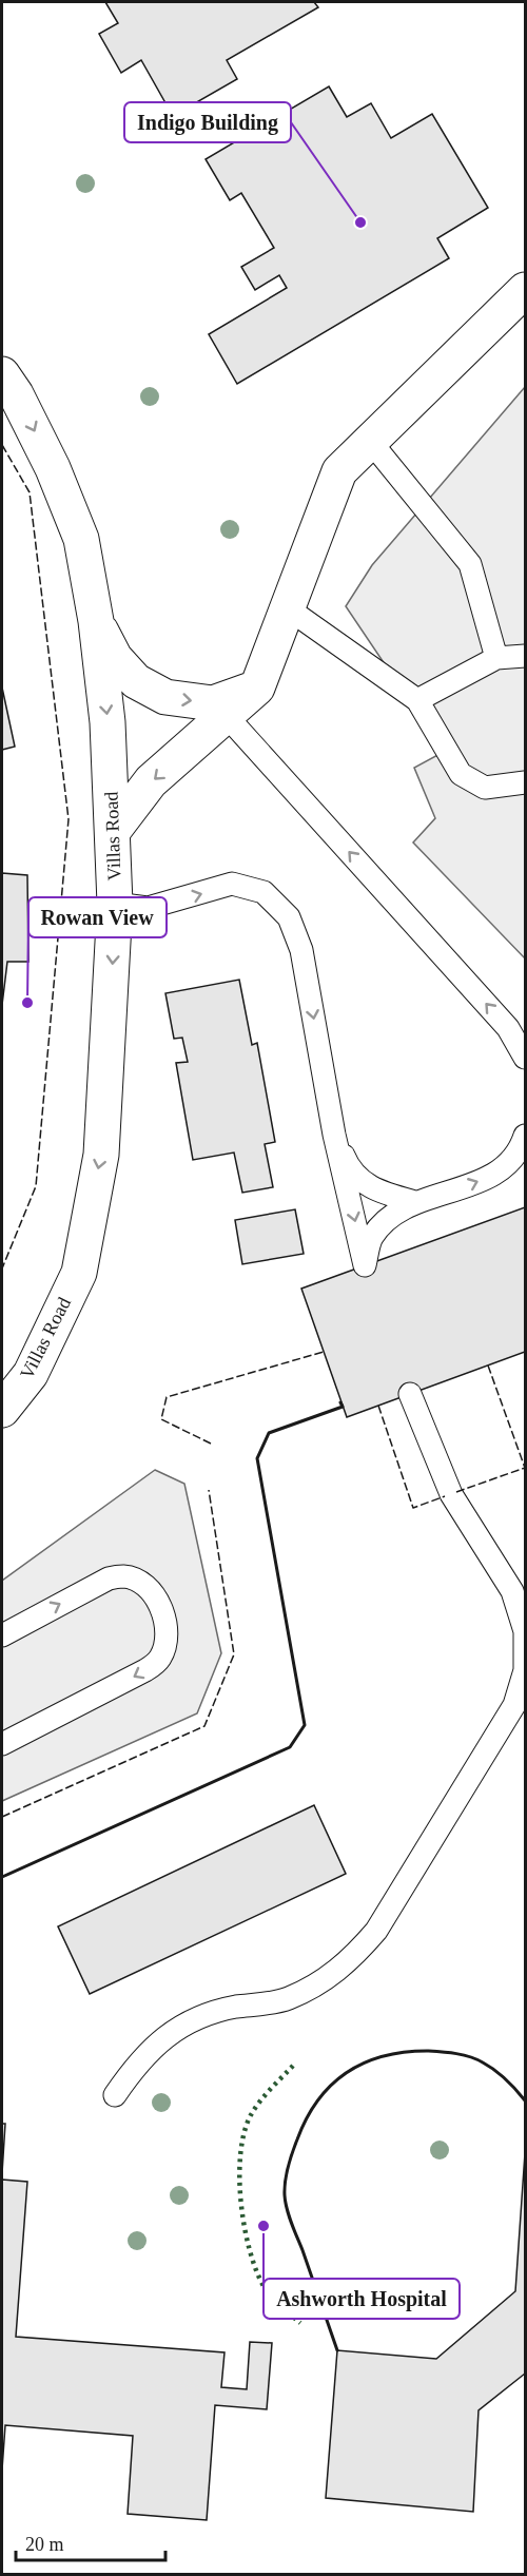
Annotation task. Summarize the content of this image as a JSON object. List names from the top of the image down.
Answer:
{
  "streets": {
    "street": ["Villas Road"]
  },
  "one_way": ["Villas Road"],
  "places": ["Indigo Building", "Rowan View", "Ashworth Hospital"],
  "scale_bar": "20 m"
}
